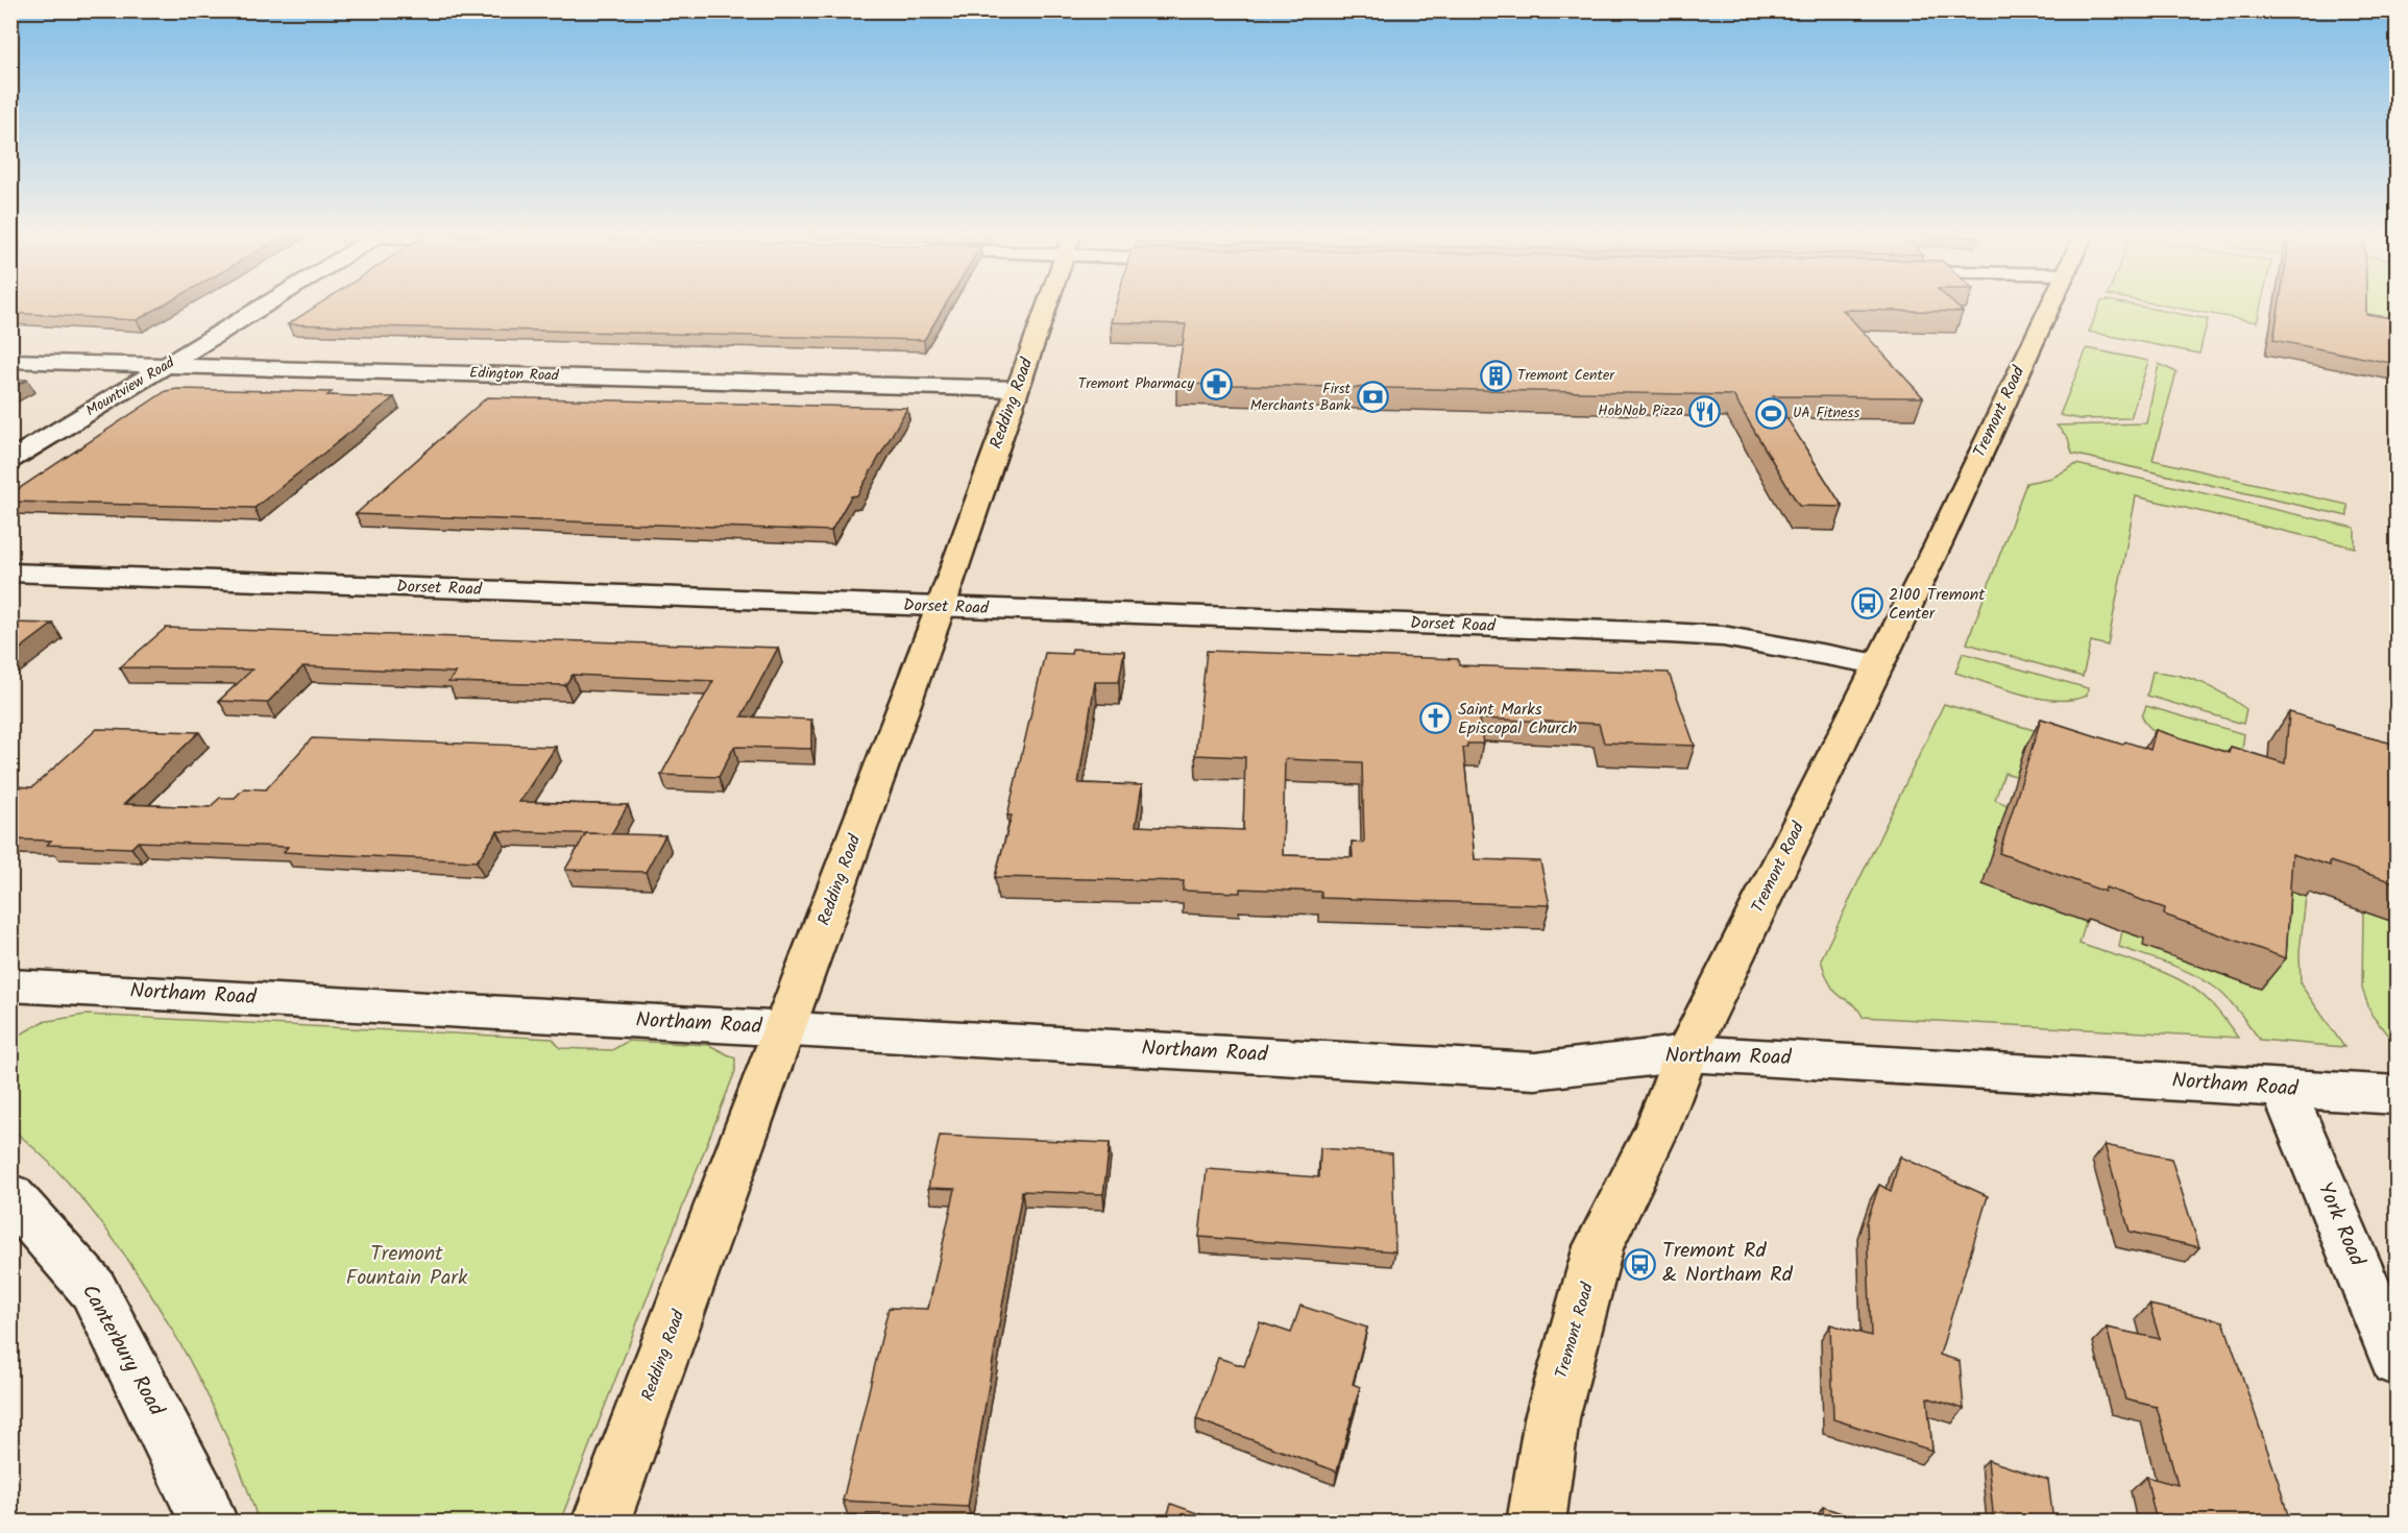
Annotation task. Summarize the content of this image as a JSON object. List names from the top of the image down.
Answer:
{
  "streets": {
    "main road": ["Redding Road", "Tremont Road"],
    "street": [
      "Edington Road",
      "Mountview Road",
      "Dorset Road",
      "Northam Road",
      "York Road",
      "Canterbury Road"
    ]
  },
  "crossings": [
    ["Edington Road", "Mountview Road"],
    ["Edington Road", "Redding Road"],
    ["Redding Road", "Dorset Road"],
    ["Redding Road", "Northam Road"],
    ["Tremont Road", "Dorset Road"],
    ["Tremont Road", "Northam Road"],
    ["Northam Road", "York Road"]
  ],
  "parks": ["Tremont Fountain Park"],
  "places": {
    "building": ["Tremont Center"],
    "pharmacy": ["Tremont Pharmacy"],
    "bank": ["First Merchants Bank"],
    "restaurant": ["HobNob Pizza"],
    "sports": ["UA Fitness"],
    "bus stop": ["2100 Tremont Center", "Tremont Rd & Northam Rd"],
    "church": ["Saint Marks Episcopal Church"]
  }
}
